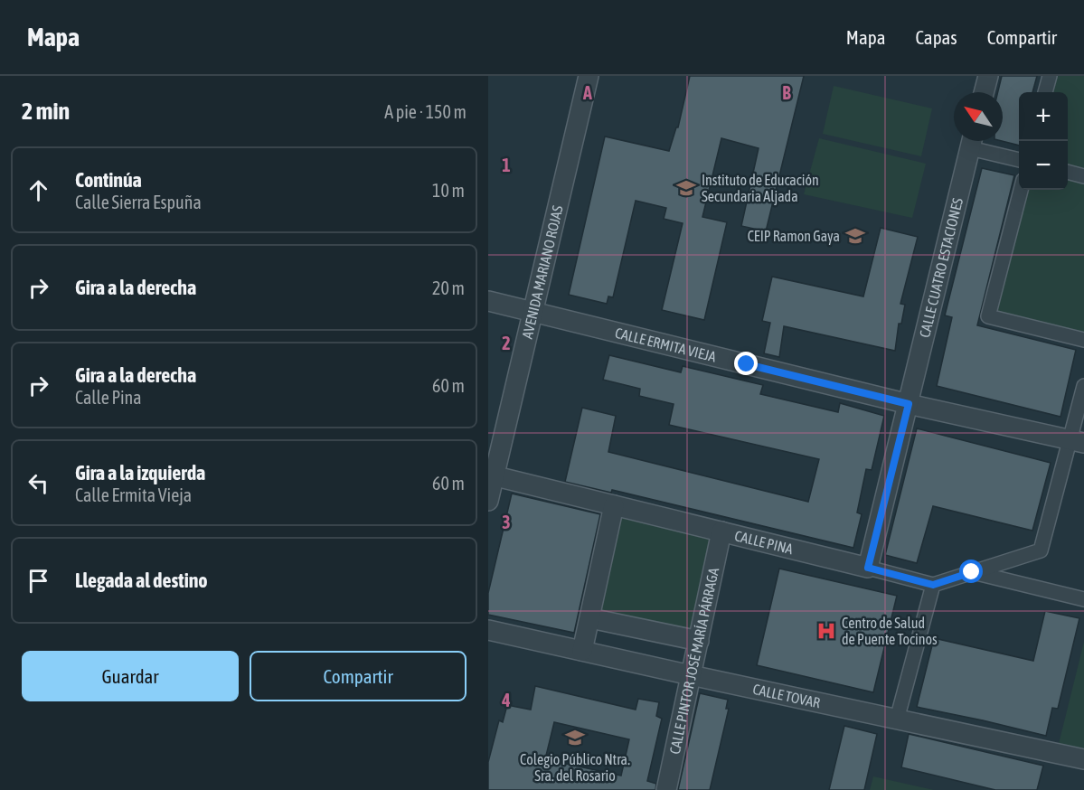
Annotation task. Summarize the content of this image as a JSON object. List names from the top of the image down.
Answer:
{
  "streets": {
    "street": [
      "CALLE CUATRO ESTACIONES",
      "AVENIDA MARIANO ROJAS",
      "CALLE ERMITA VIEJA",
      "CALLE PINA",
      "CALLE PINTOR JOSÉ MARÍA PÁRRAGA",
      "CALLE TOVAR"
    ]
  },
  "crossings": [
    ["CALLE CUATRO ESTACIONES", "CALLE ERMITA VIEJA"],
    ["AVENIDA MARIANO ROJAS", "CALLE ERMITA VIEJA"],
    ["AVENIDA MARIANO ROJAS", "CALLE PINA"],
    ["CALLE PINA", "CALLE PINTOR JOSÉ MARÍA PÁRRAGA"],
    ["CALLE PINTOR JOSÉ MARÍA PÁRRAGA", "CALLE TOVAR"]
  ],
  "places": {
    "school or university": ["Instituto de Educación Secundaria Aljada", "CEIP Ramon Gaya", "Colegio Público Ntra. Sra. del Rosario"],
    "hospital": ["Centro de Salud de Puente Tocinos"]
  },
  "north": "top left",
  "page": {
    "header": "Mapa",
    "nav": ["Mapa", "Capas", "Compartir"],
    "heading": ["2 min", "A pie · 150 m"],
    "map_buttons": ["+", "−"],
    "list": [
      ["Continúa", "Calle Sierra Espuña", "10 m"],
      ["Gira a la derecha", "20 m"],
      ["Gira a la derecha", "Calle Pina", "60 m"],
      ["Gira a la izquierda", "Calle Ermita Vieja", "60 m"],
      "Llegada al destino"
    ],
    "buttons": ["Guardar", "Compartir"]
  },
  "grid": {
    "columns": ["A", "B"],
    "rows": [
      "1",
      "2",
      "3",
      "4"
    ]
  }
}
